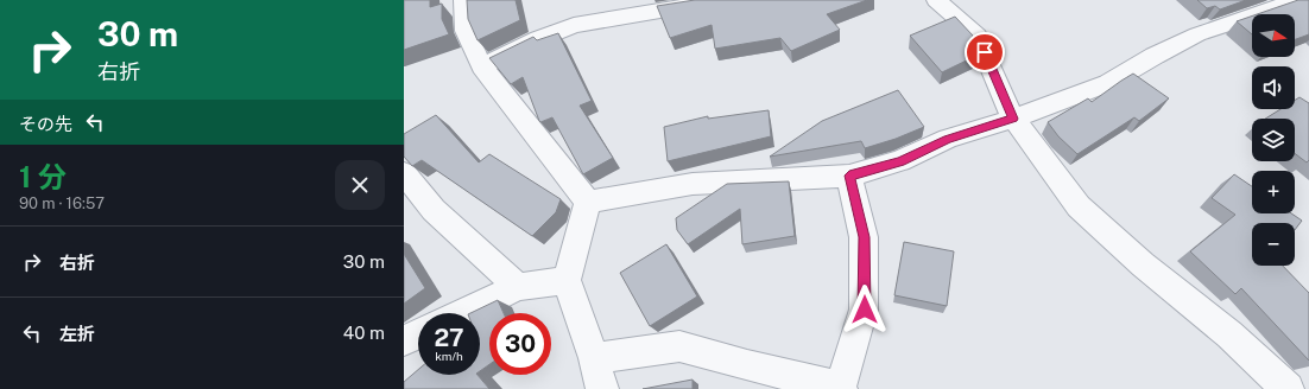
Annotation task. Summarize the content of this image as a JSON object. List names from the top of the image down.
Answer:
{
  "north": "right",
  "page": {
    "turn": ["30 m", "右折"],
    "map_buttons": ["+", "−"],
    "then": "その先",
    "heading": ["1 分", "90 m · 16:57"],
    "list": [
      {
        "name": "右折",
        "value": "30 m"
      },
      {
        "name": "左折",
        "value": "40 m"
      }
    ],
    "speed": "27 km/h",
    "limit": "30"
  }
}
